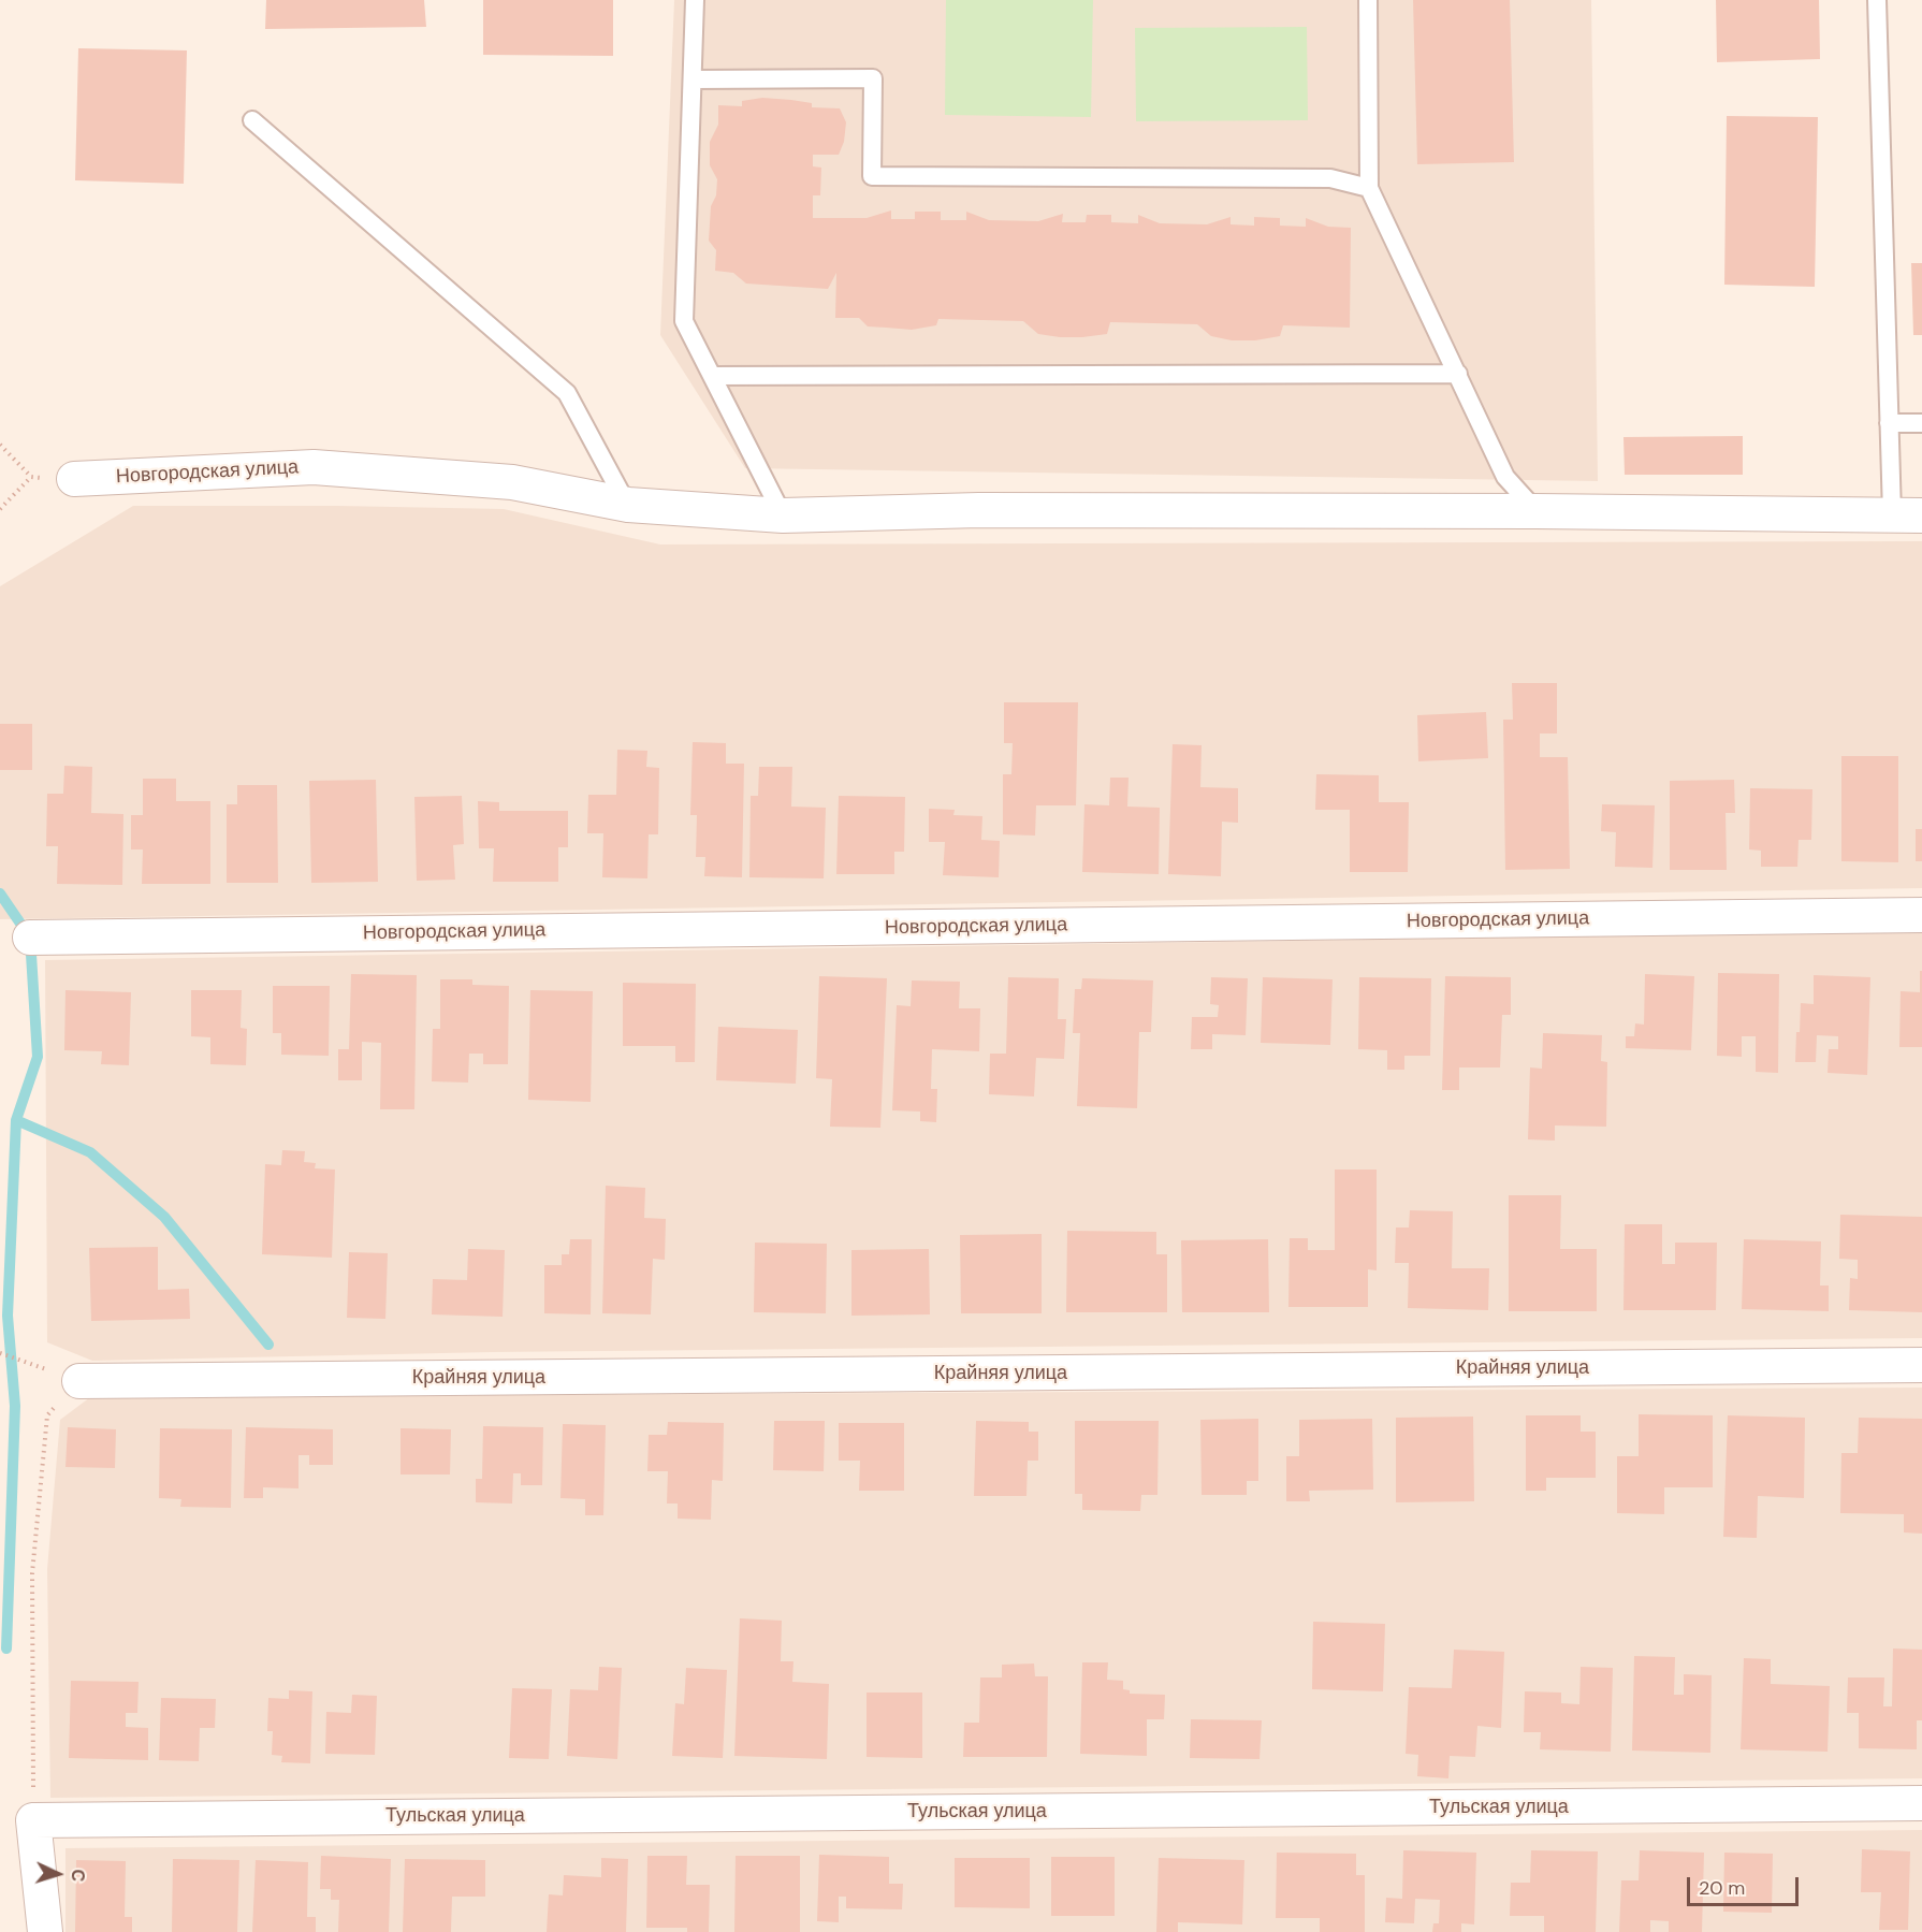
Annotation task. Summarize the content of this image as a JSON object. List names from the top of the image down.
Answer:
{
  "streets": {
    "street": ["Новгородская улица", "Крайняя улица", "Тульская улица"]
  },
  "scale_bar": "20 m",
  "north": "right"
}
